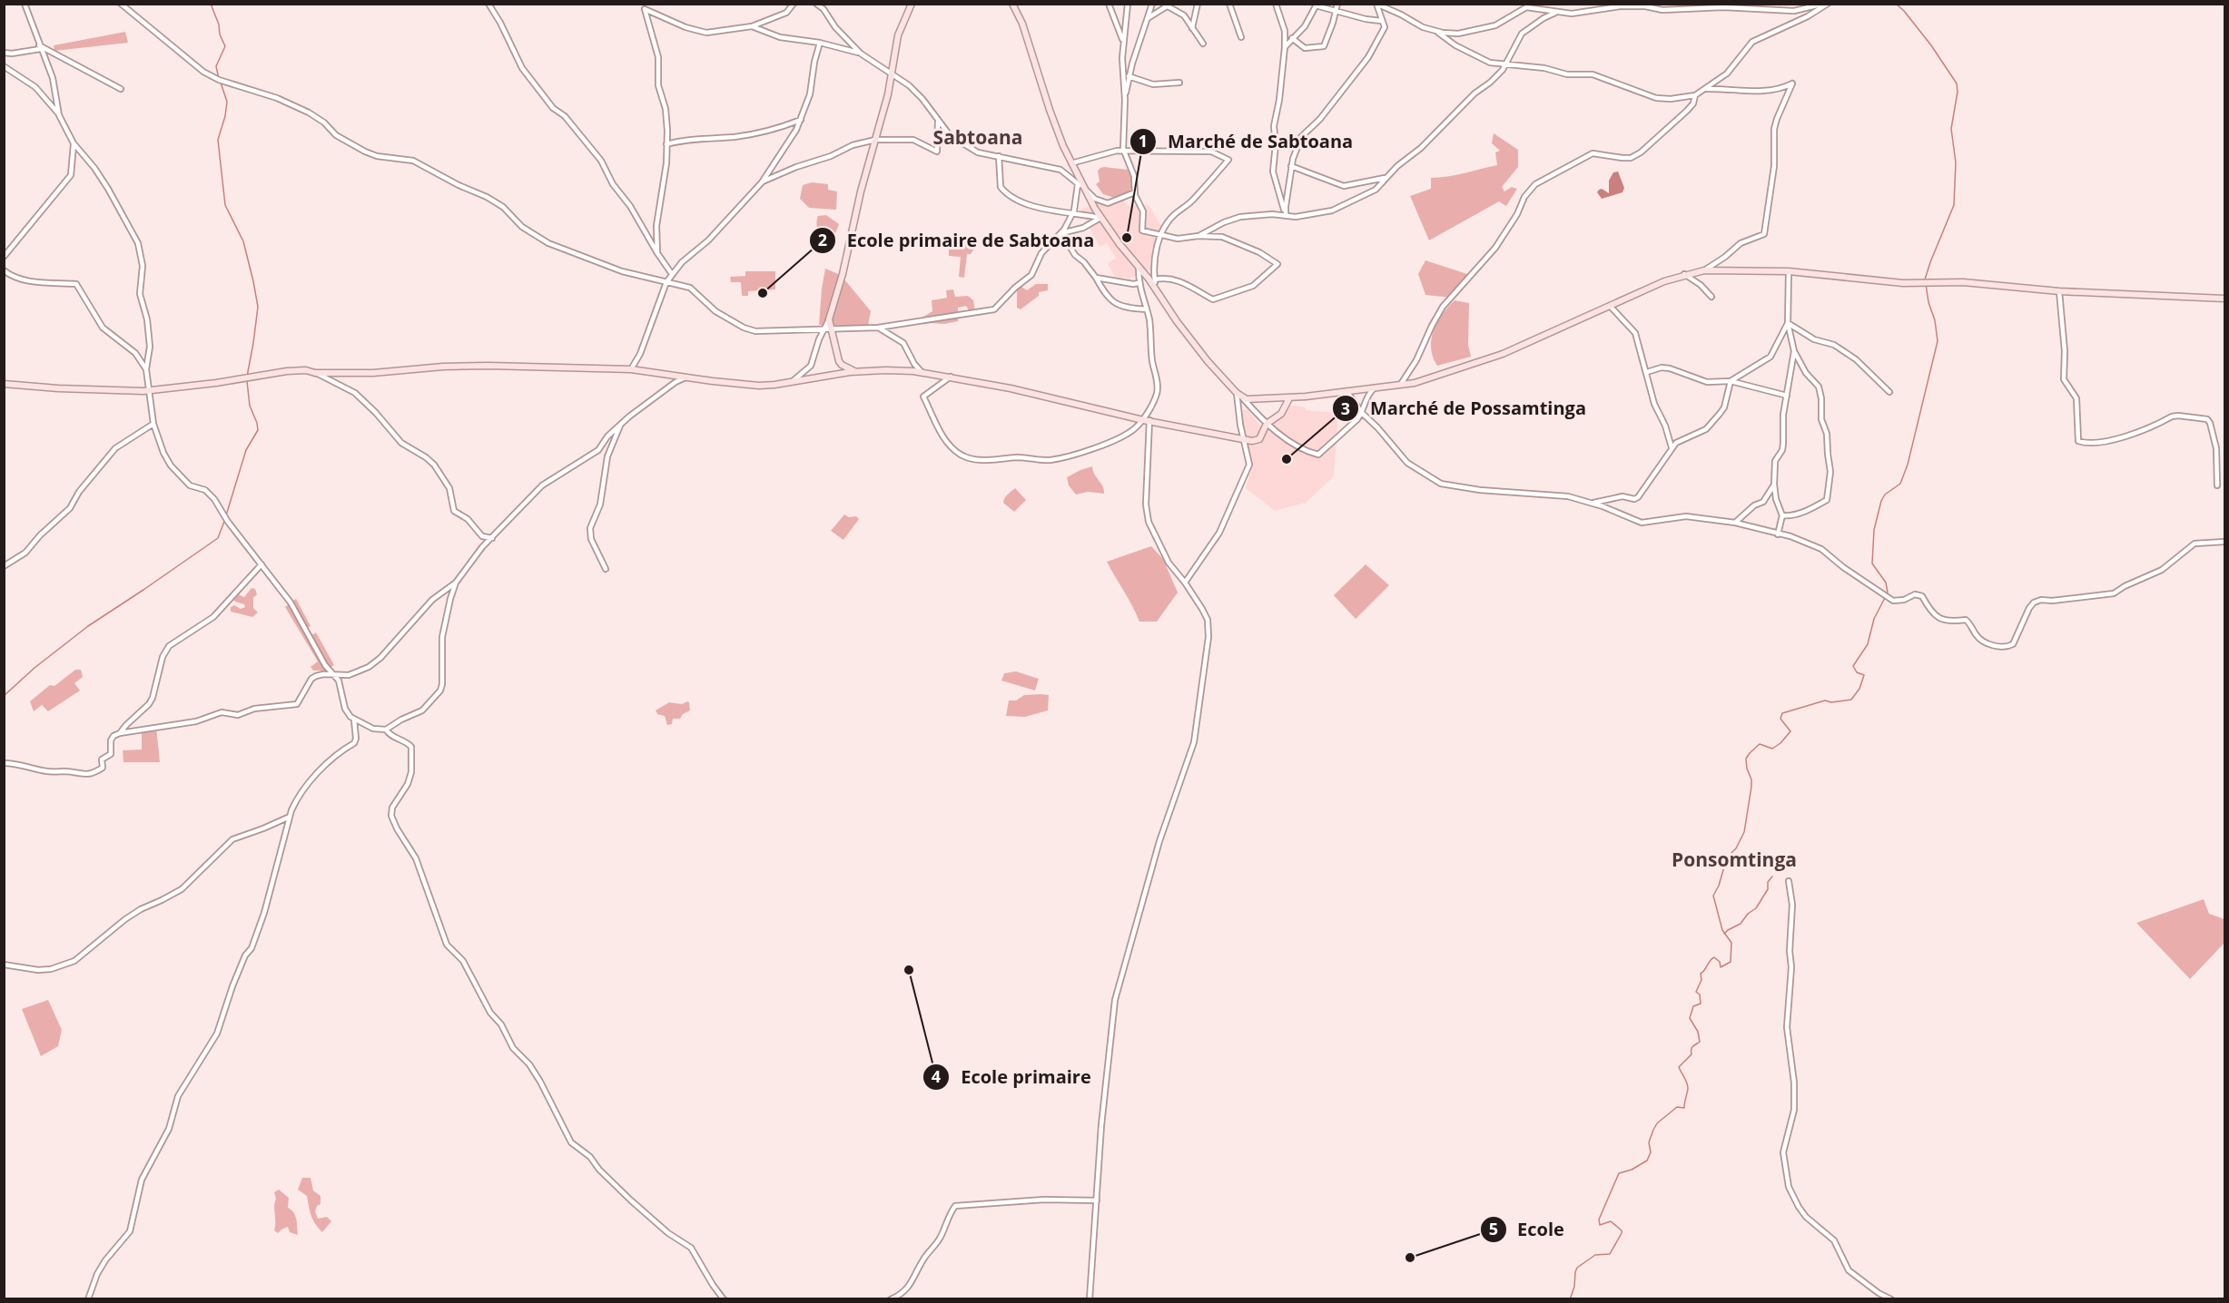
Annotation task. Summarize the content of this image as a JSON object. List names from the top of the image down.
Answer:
{
  "districts": ["Sabtoana", "Ponsomtinga"],
  "places": [
    "Marché de Sabtoana",
    "Ecole primaire de Sabtoana",
    "Marché de Possamtinga",
    "Ecole primaire",
    "Ecole"
  ]
}
